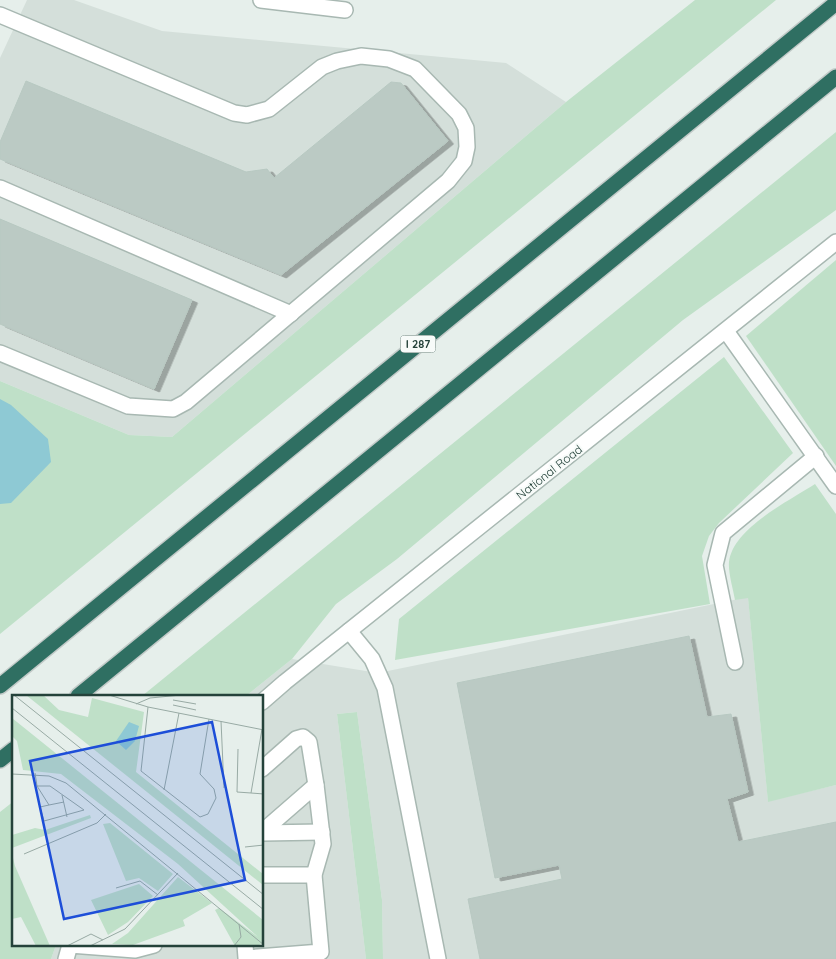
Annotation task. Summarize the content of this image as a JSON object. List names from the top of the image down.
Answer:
{
  "streets": {
    "highway": ["I 287"],
    "street": ["National Road"]
  }
}
